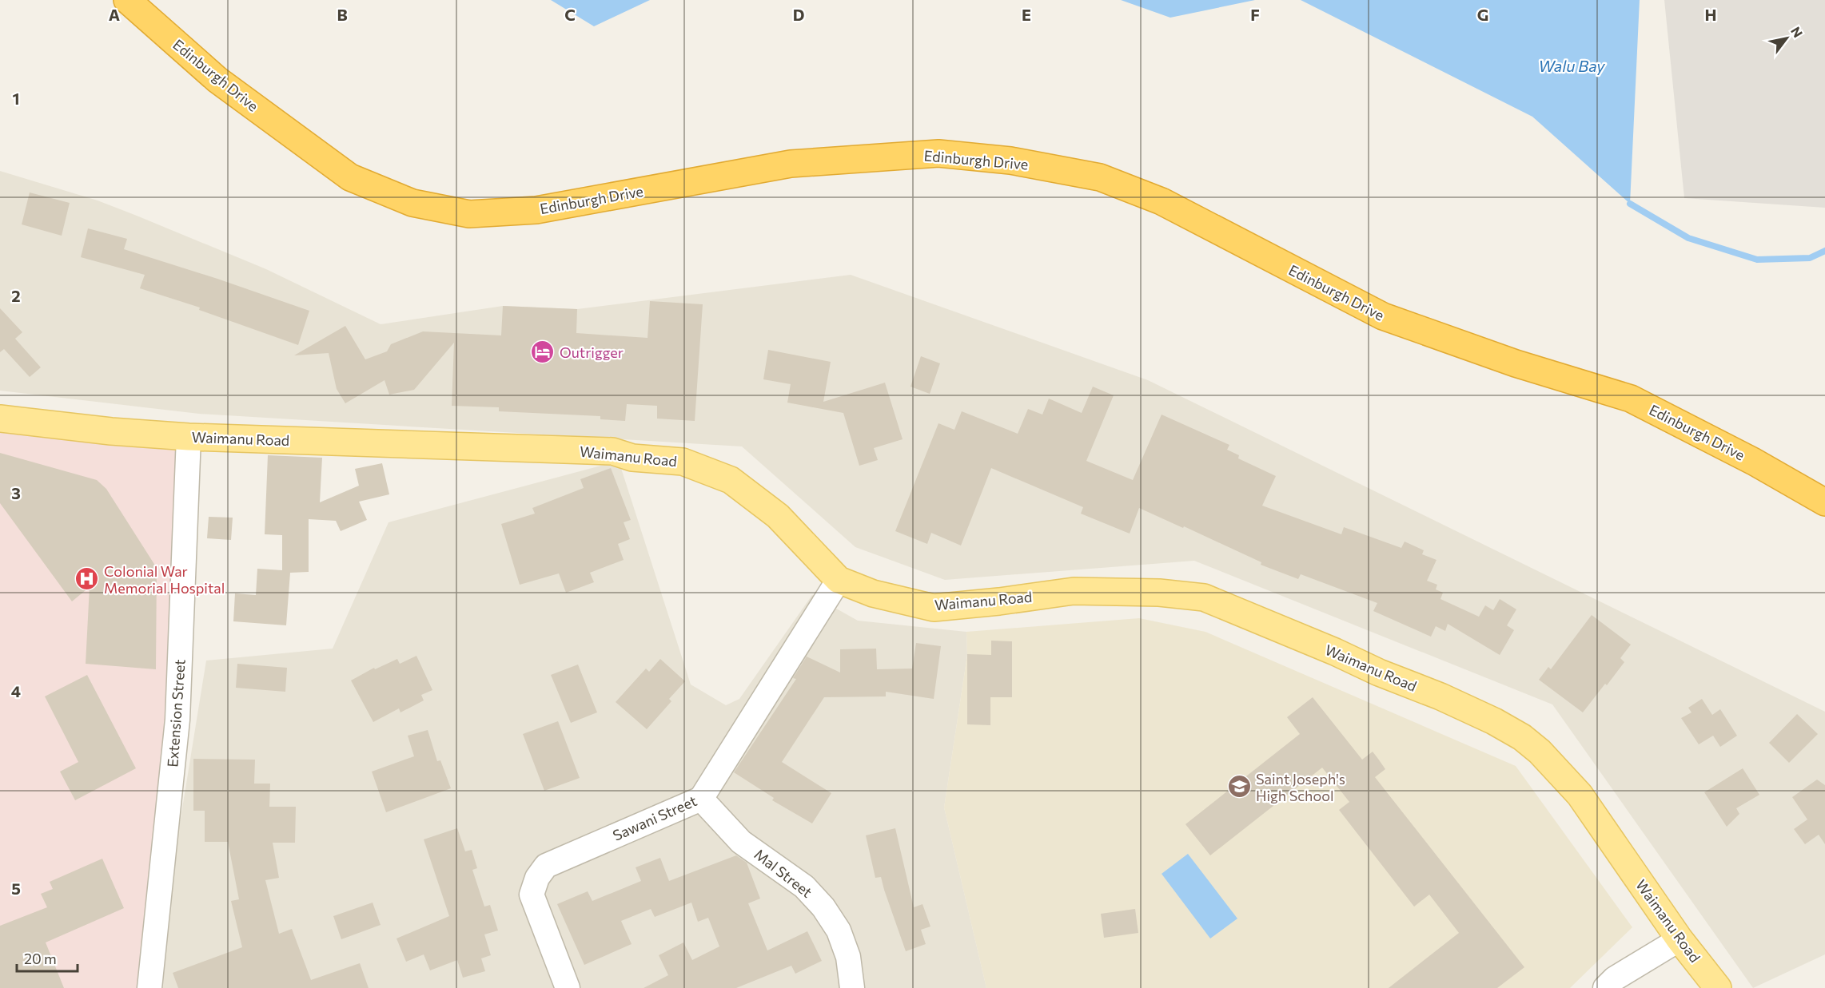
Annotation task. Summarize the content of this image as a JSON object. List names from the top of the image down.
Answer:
{
  "streets": {
    "highway": ["Edinburgh Drive"],
    "main road": ["Waimanu Road"],
    "street": ["Extension Street", "Sawani Street", "Mal Street"]
  },
  "crossings": [
    ["Waimanu Road", "Extension Street"],
    ["Waimanu Road", "Sawani Street"],
    ["Sawani Street", "Mal Street"]
  ],
  "water": ["Walu Bay"],
  "places": {
    "hotel": ["Outrigger"],
    "hospital": ["Colonial War Memorial Hospital"],
    "school or university": ["Saint Joseph's High School"]
  },
  "scale_bar": "20 m",
  "north": "top right",
  "grid": {
    "columns": [
      "A",
      "B",
      "C",
      "D",
      "E",
      "F",
      "G",
      "H"
    ],
    "rows": [
      "1",
      "2",
      "3",
      "4",
      "5"
    ]
  }
}
